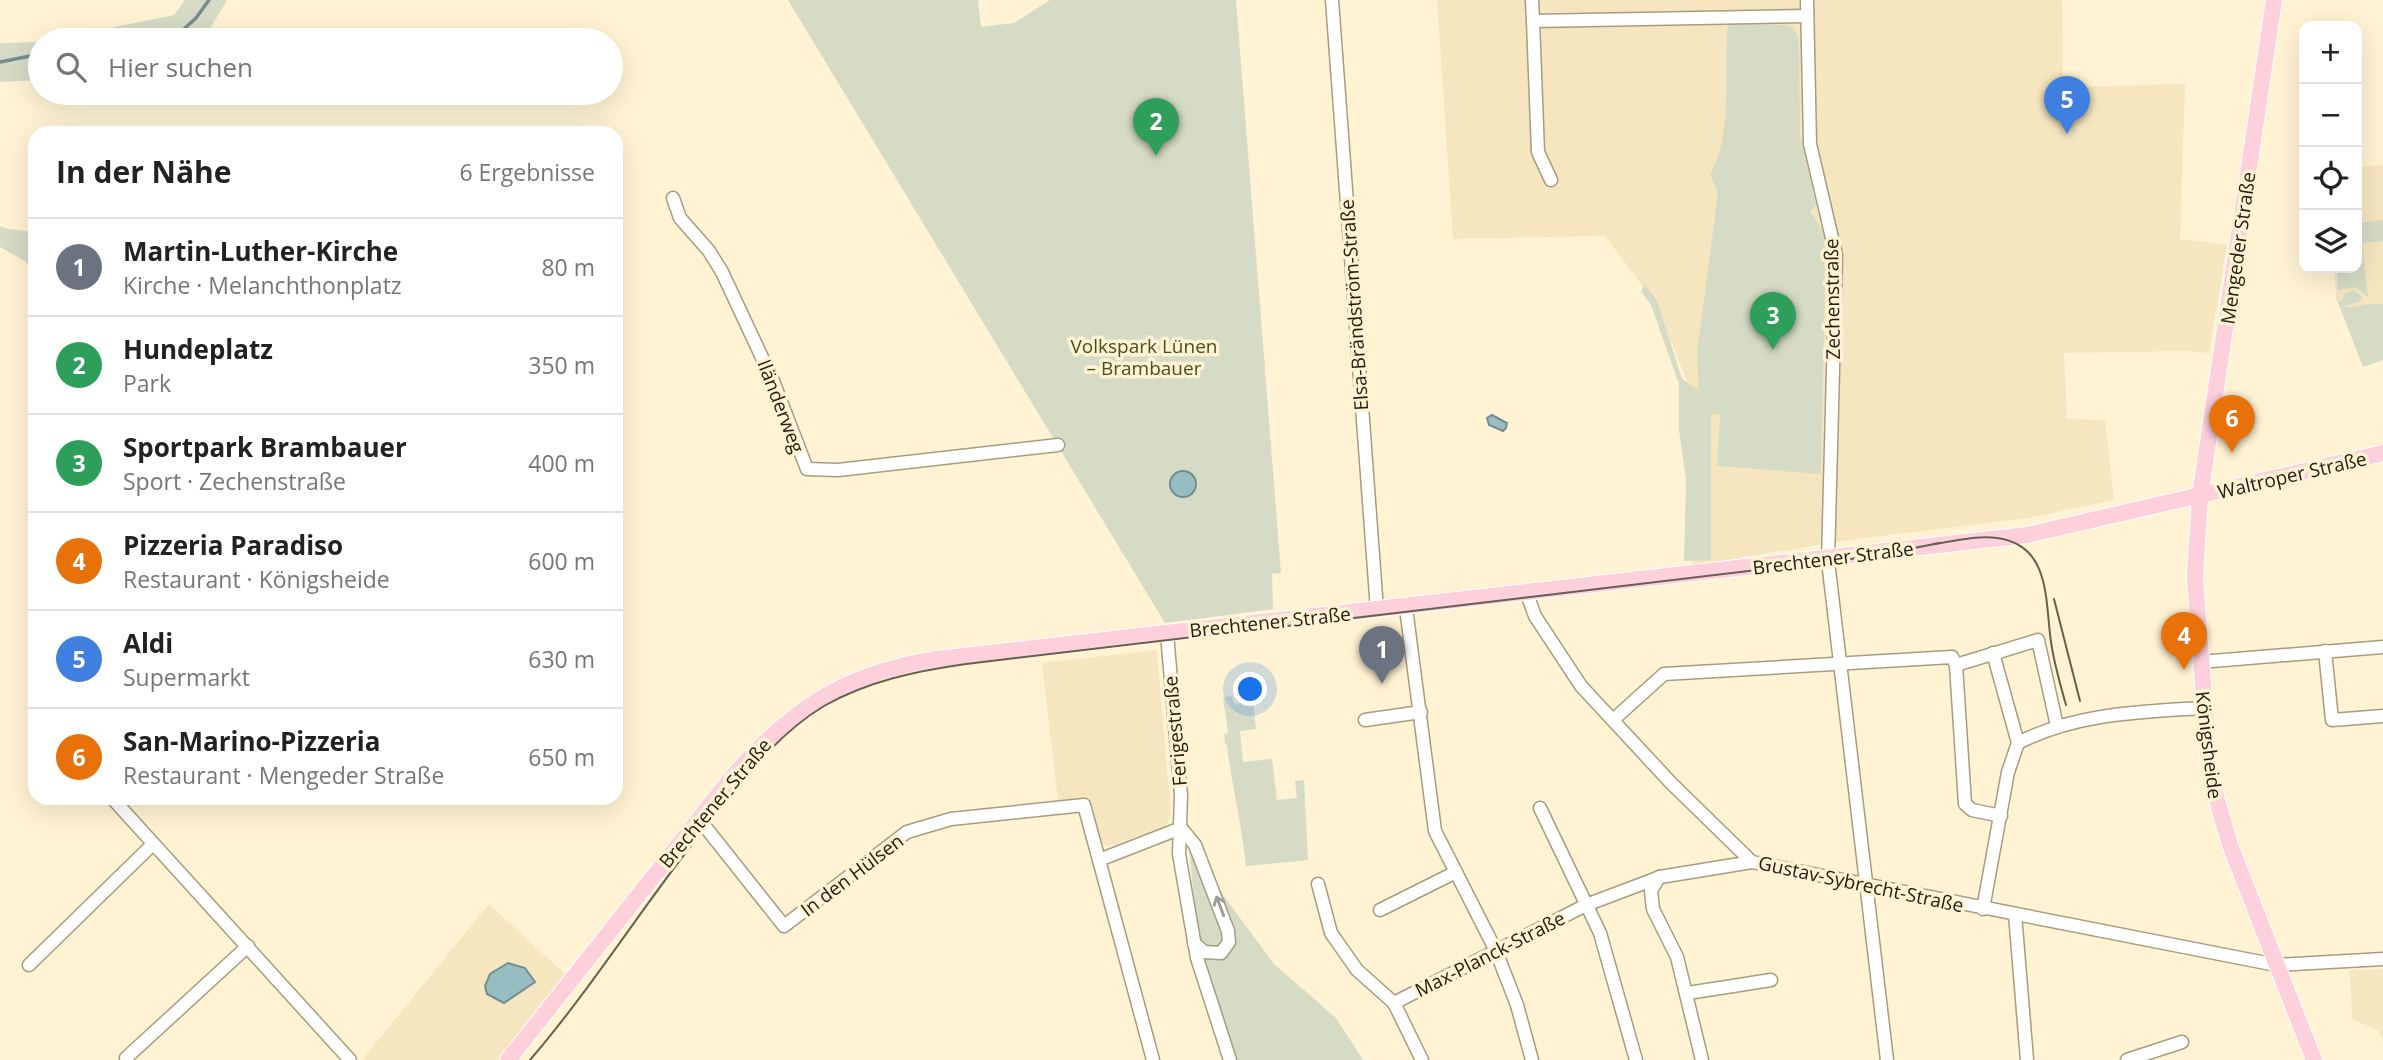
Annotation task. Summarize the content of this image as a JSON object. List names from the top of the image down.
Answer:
{
  "streets": {
    "main road": [
      "Mengeder Straße",
      "Waltroper Straße",
      "Brechtener Straße",
      "Königsheide"
    ],
    "street": [
      "Zechenstraße",
      "Elsa-Brändström-Straße",
      "Iländerweg",
      "Ferigestraße",
      "In den Hülsen",
      "Gustav-Sybrecht-Straße",
      "Max-Planck-Straße"
    ]
  },
  "crossings": [
    ["Mengeder Straße", "Waltroper Straße"],
    ["Mengeder Straße", "Brechtener Straße"],
    ["Mengeder Straße", "Königsheide"],
    ["Zechenstraße", "Brechtener Straße"],
    ["Zechenstraße", "Gustav-Sybrecht-Straße"],
    ["Elsa-Brändström-Straße", "Brechtener Straße"],
    ["Waltroper Straße", "Brechtener Straße"],
    ["Waltroper Straße", "Königsheide"],
    ["Brechtener Straße", "Ferigestraße"],
    ["Brechtener Straße", "Königsheide"],
    ["Brechtener Straße", "In den Hülsen"],
    ["Brechtener Straße", "Gustav-Sybrecht-Straße"],
    ["Königsheide", "Gustav-Sybrecht-Straße"],
    ["Gustav-Sybrecht-Straße", "Max-Planck-Straße"]
  ],
  "parks": ["Volkspark Lünen – Brambauer"],
  "page": {
    "map_buttons": ["+", "−"],
    "search": "Hier suchen",
    "pins": [
      "5",
      "2",
      "3",
      "6",
      "4",
      "1"
    ],
    "heading": ["In der Nähe", "6 Ergebnisse"],
    "list": [
      {
        "mark": "1",
        "name": "Martin-Luther-Kirche",
        "note": "Kirche · Melanchthonplatz",
        "value": "80 m"
      },
      {
        "mark": "2",
        "name": "Hundeplatz",
        "note": "Park",
        "value": "350 m"
      },
      {
        "mark": "3",
        "name": "Sportpark Brambauer",
        "note": "Sport · Zechenstraße",
        "value": "400 m"
      },
      {
        "mark": "4",
        "name": "Pizzeria Paradiso",
        "note": "Restaurant · Königsheide",
        "value": "600 m"
      },
      {
        "mark": "5",
        "name": "Aldi",
        "note": "Supermarkt",
        "value": "630 m"
      },
      {
        "mark": "6",
        "name": "San-Marino-Pizzeria",
        "note": "Restaurant · Mengeder Straße",
        "value": "650 m"
      }
    ]
  }
}
